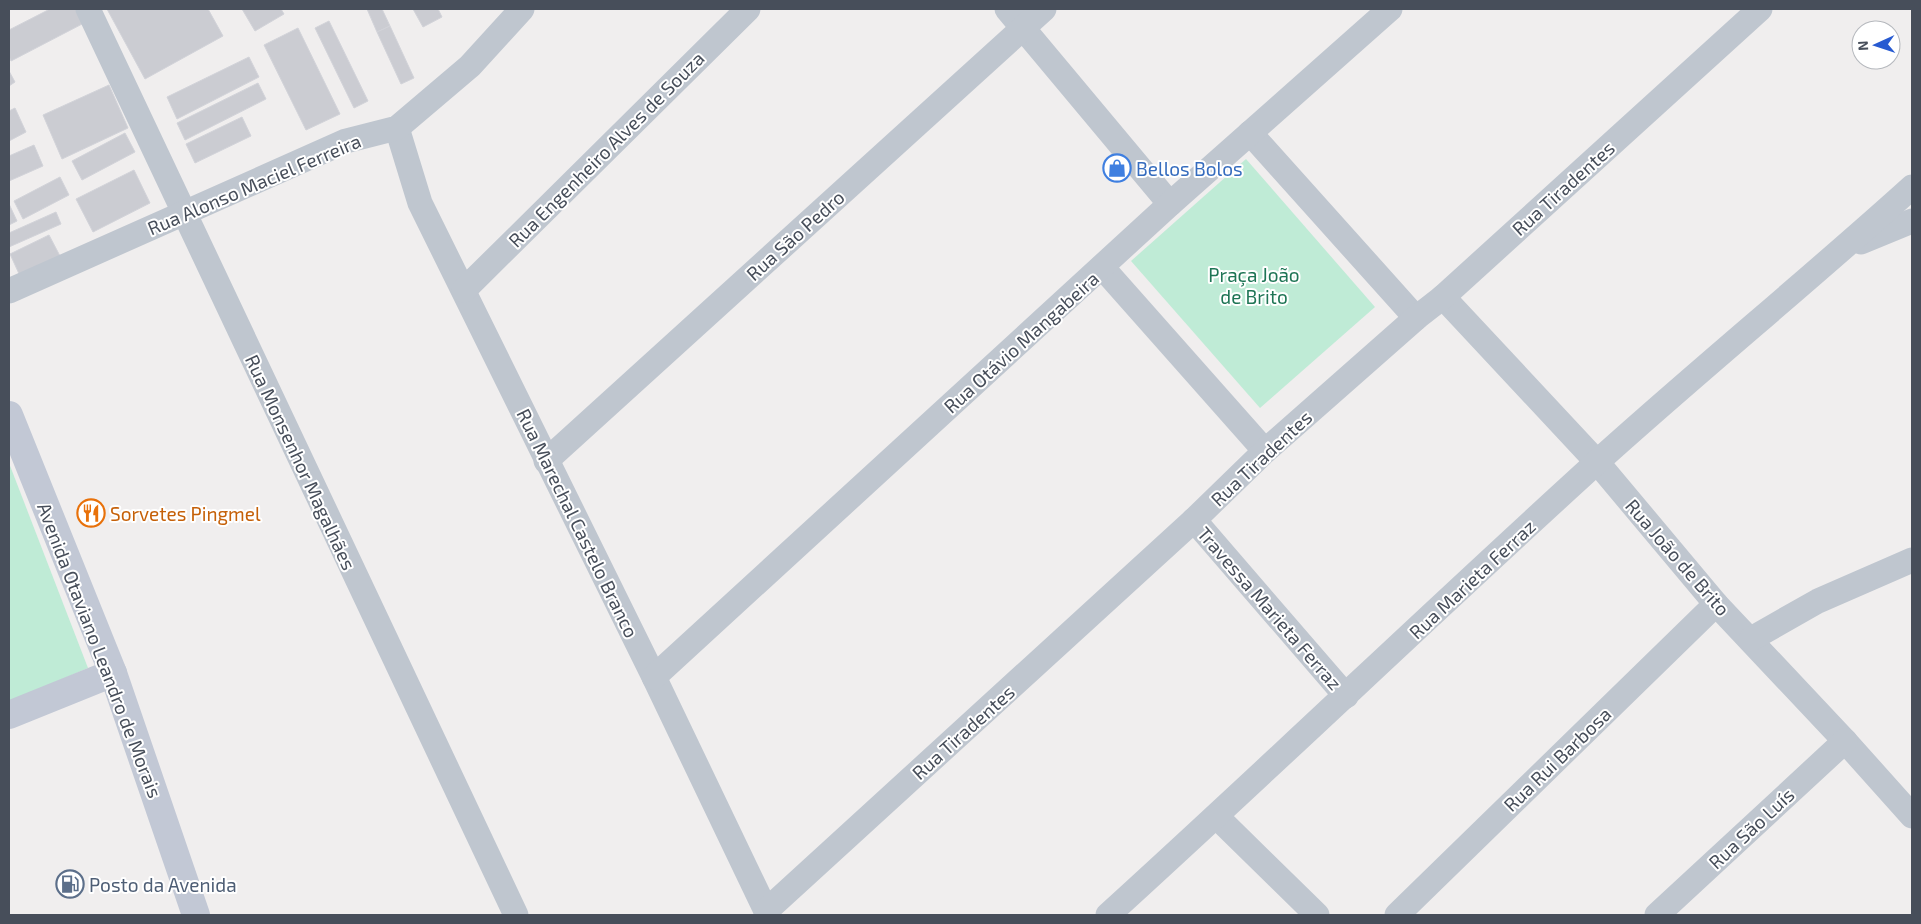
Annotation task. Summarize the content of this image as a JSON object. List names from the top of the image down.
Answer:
{
  "streets": {
    "street": [
      "Rua Engenheiro Alves de Souza",
      "Rua Alonso Maciel Ferreira",
      "Rua Tiradentes",
      "Rua São Pedro",
      "Rua Otávio Mangabeira",
      "Rua Monsenhor Magalhães",
      "Rua Marechal Castelo Branco",
      "Rua João de Brito",
      "Rua Marieta Ferraz",
      "Travessa Marieta Ferraz",
      "Avenida Otaviano Leandro de Morais",
      "Rua Rui Barbosa",
      "Rua São Luís"
    ]
  },
  "crossings": [
    ["Rua Engenheiro Alves de Souza", "Rua Marechal Castelo Branco"],
    ["Rua Alonso Maciel Ferreira", "Rua Monsenhor Magalhães"],
    ["Rua Alonso Maciel Ferreira", "Rua Marechal Castelo Branco"],
    ["Rua Tiradentes", "Rua Marechal Castelo Branco"],
    ["Rua Tiradentes", "Rua João de Brito"],
    ["Rua Tiradentes", "Travessa Marieta Ferraz"],
    ["Rua São Pedro", "Rua Marechal Castelo Branco"],
    ["Rua Otávio Mangabeira", "Rua Marechal Castelo Branco"],
    ["Rua João de Brito", "Rua Marieta Ferraz"],
    ["Rua João de Brito", "Rua Rui Barbosa"],
    ["Rua João de Brito", "Rua São Luís"],
    ["Rua Marieta Ferraz", "Travessa Marieta Ferraz"]
  ],
  "parks": ["Praça João de Brito"],
  "places": {
    "shop": ["Bellos Bolos"],
    "restaurant": ["Sorvetes Pingmel"],
    "fuel station": ["Posto da Avenida"]
  },
  "north": "left"
}
